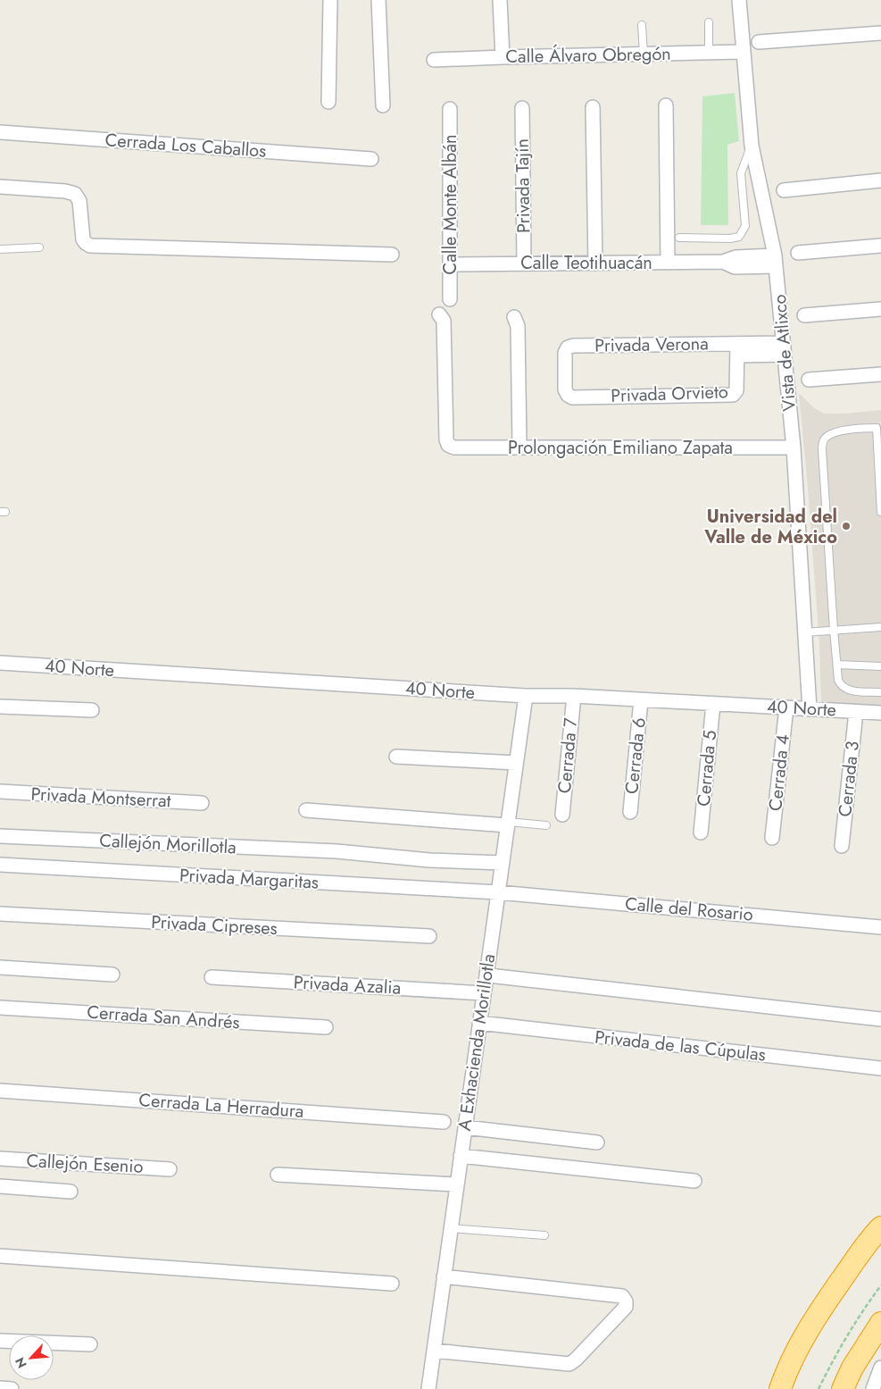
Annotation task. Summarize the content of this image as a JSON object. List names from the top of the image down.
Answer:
{
  "streets": {
    "street": [
      "Calle Álvaro Obregón",
      "Cerrada Los Caballos",
      "Privada Tajín",
      "Calle Monte Albán",
      "Calle Teotihuacán",
      "Privada Verona",
      "Vista de Atlixco",
      "Privada Orvieto",
      "Prolongación Emiliano Zapata",
      "40 Norte",
      "Cerrada 7",
      "Cerrada 6",
      "Cerrada 5",
      "Cerrada 4",
      "Cerrada 3",
      "Privada Montserrat",
      "Callejón Morillotla",
      "Privada Margaritas",
      "Calle del Rosario",
      "Privada Cipreses",
      "Privada Azalia",
      "Cerrada San Andrés",
      "A Exhacienda Morillotla",
      "Privada de las Cúpulas",
      "Cerrada La Herradura",
      "Callejón Esenio"
    ]
  },
  "crossings": [
    ["Calle Álvaro Obregón", "Vista de Atlixco"],
    ["Privada Tajín", "Calle Teotihuacán"],
    ["Calle Monte Albán", "Calle Teotihuacán"],
    ["Calle Teotihuacán", "Vista de Atlixco"],
    ["Privada Verona", "Vista de Atlixco"],
    ["Privada Verona", "Privada Orvieto"],
    ["Vista de Atlixco", "Prolongación Emiliano Zapata"],
    ["Vista de Atlixco", "40 Norte"],
    ["40 Norte", "Cerrada 7"],
    ["40 Norte", "Cerrada 6"],
    ["40 Norte", "Cerrada 5"],
    ["40 Norte", "Cerrada 4"],
    ["40 Norte", "Cerrada 3"],
    ["40 Norte", "A Exhacienda Morillotla"],
    ["Callejón Morillotla", "A Exhacienda Morillotla"],
    ["Privada Margaritas", "Calle del Rosario"],
    ["Privada Margaritas", "A Exhacienda Morillotla"],
    ["Calle del Rosario", "A Exhacienda Morillotla"],
    ["Privada Azalia", "A Exhacienda Morillotla"],
    ["A Exhacienda Morillotla", "Privada de las Cúpulas"]
  ],
  "places": ["Universidad del Valle de México"],
  "north": "bottom left"
}
